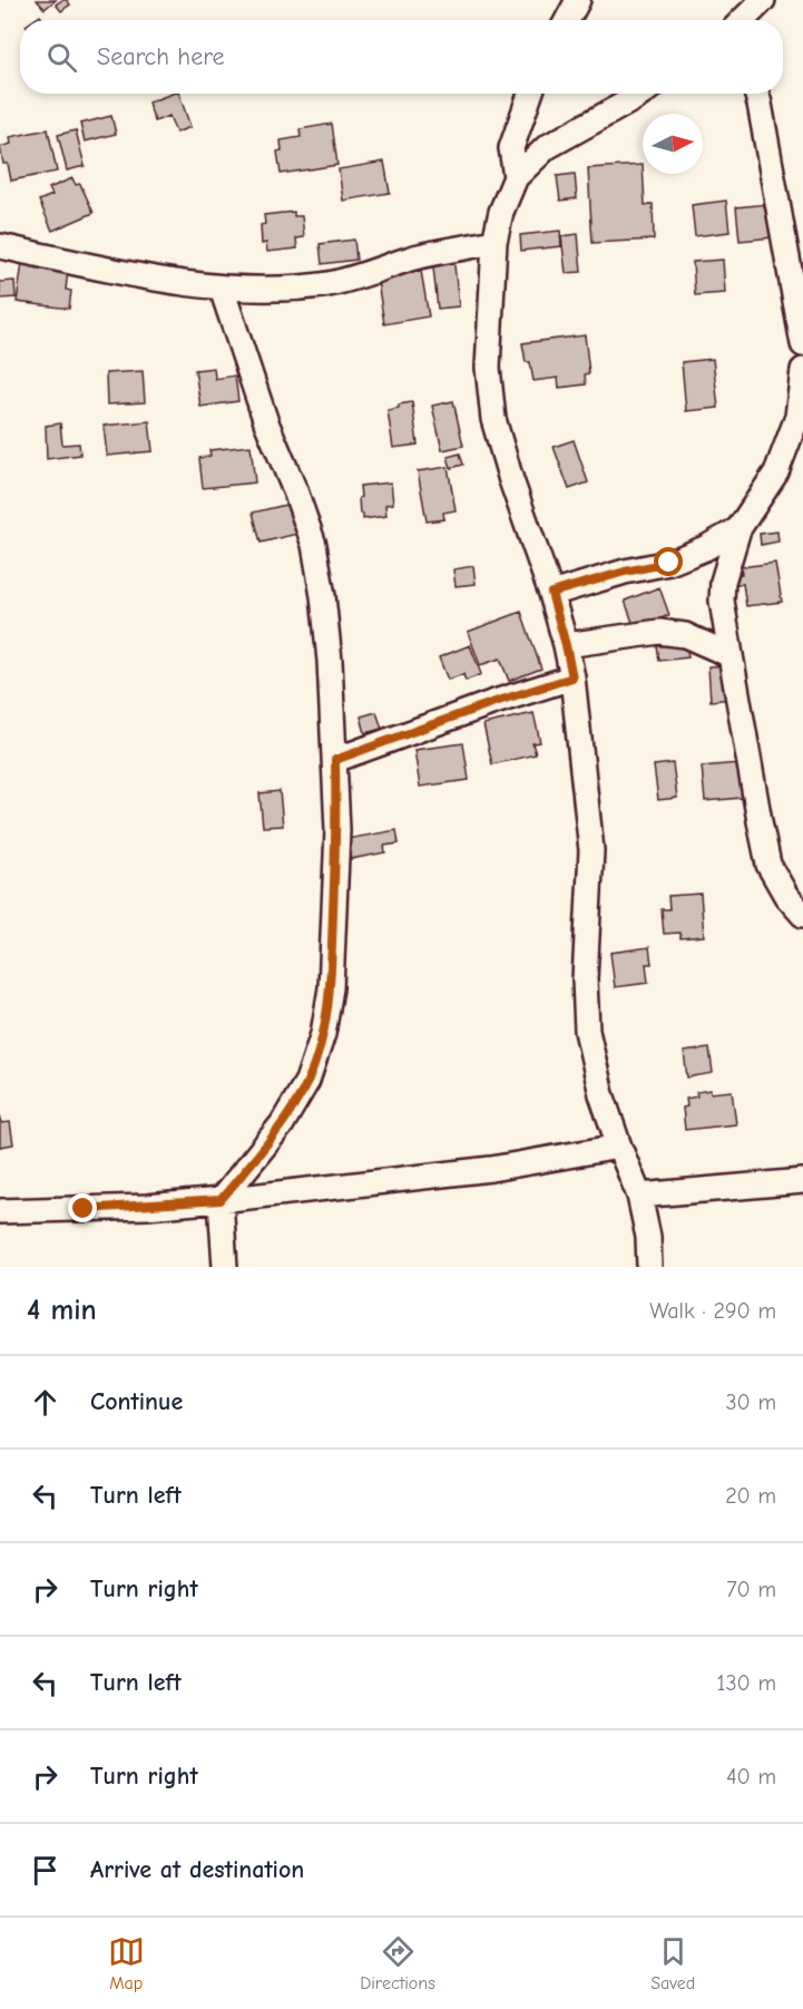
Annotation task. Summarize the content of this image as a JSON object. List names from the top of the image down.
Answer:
{
  "north": "right",
  "page": {
    "search": "Search here",
    "heading": ["4 min", "Walk · 290 m"],
    "list": [
      ["Continue", "30 m"],
      ["Turn left", "20 m"],
      ["Turn right", "70 m"],
      ["Turn left", "130 m"],
      ["Turn right", "40 m"],
      "Arrive at destination"
    ],
    "nav": ["Map", "Directions", "Saved"]
  }
}
